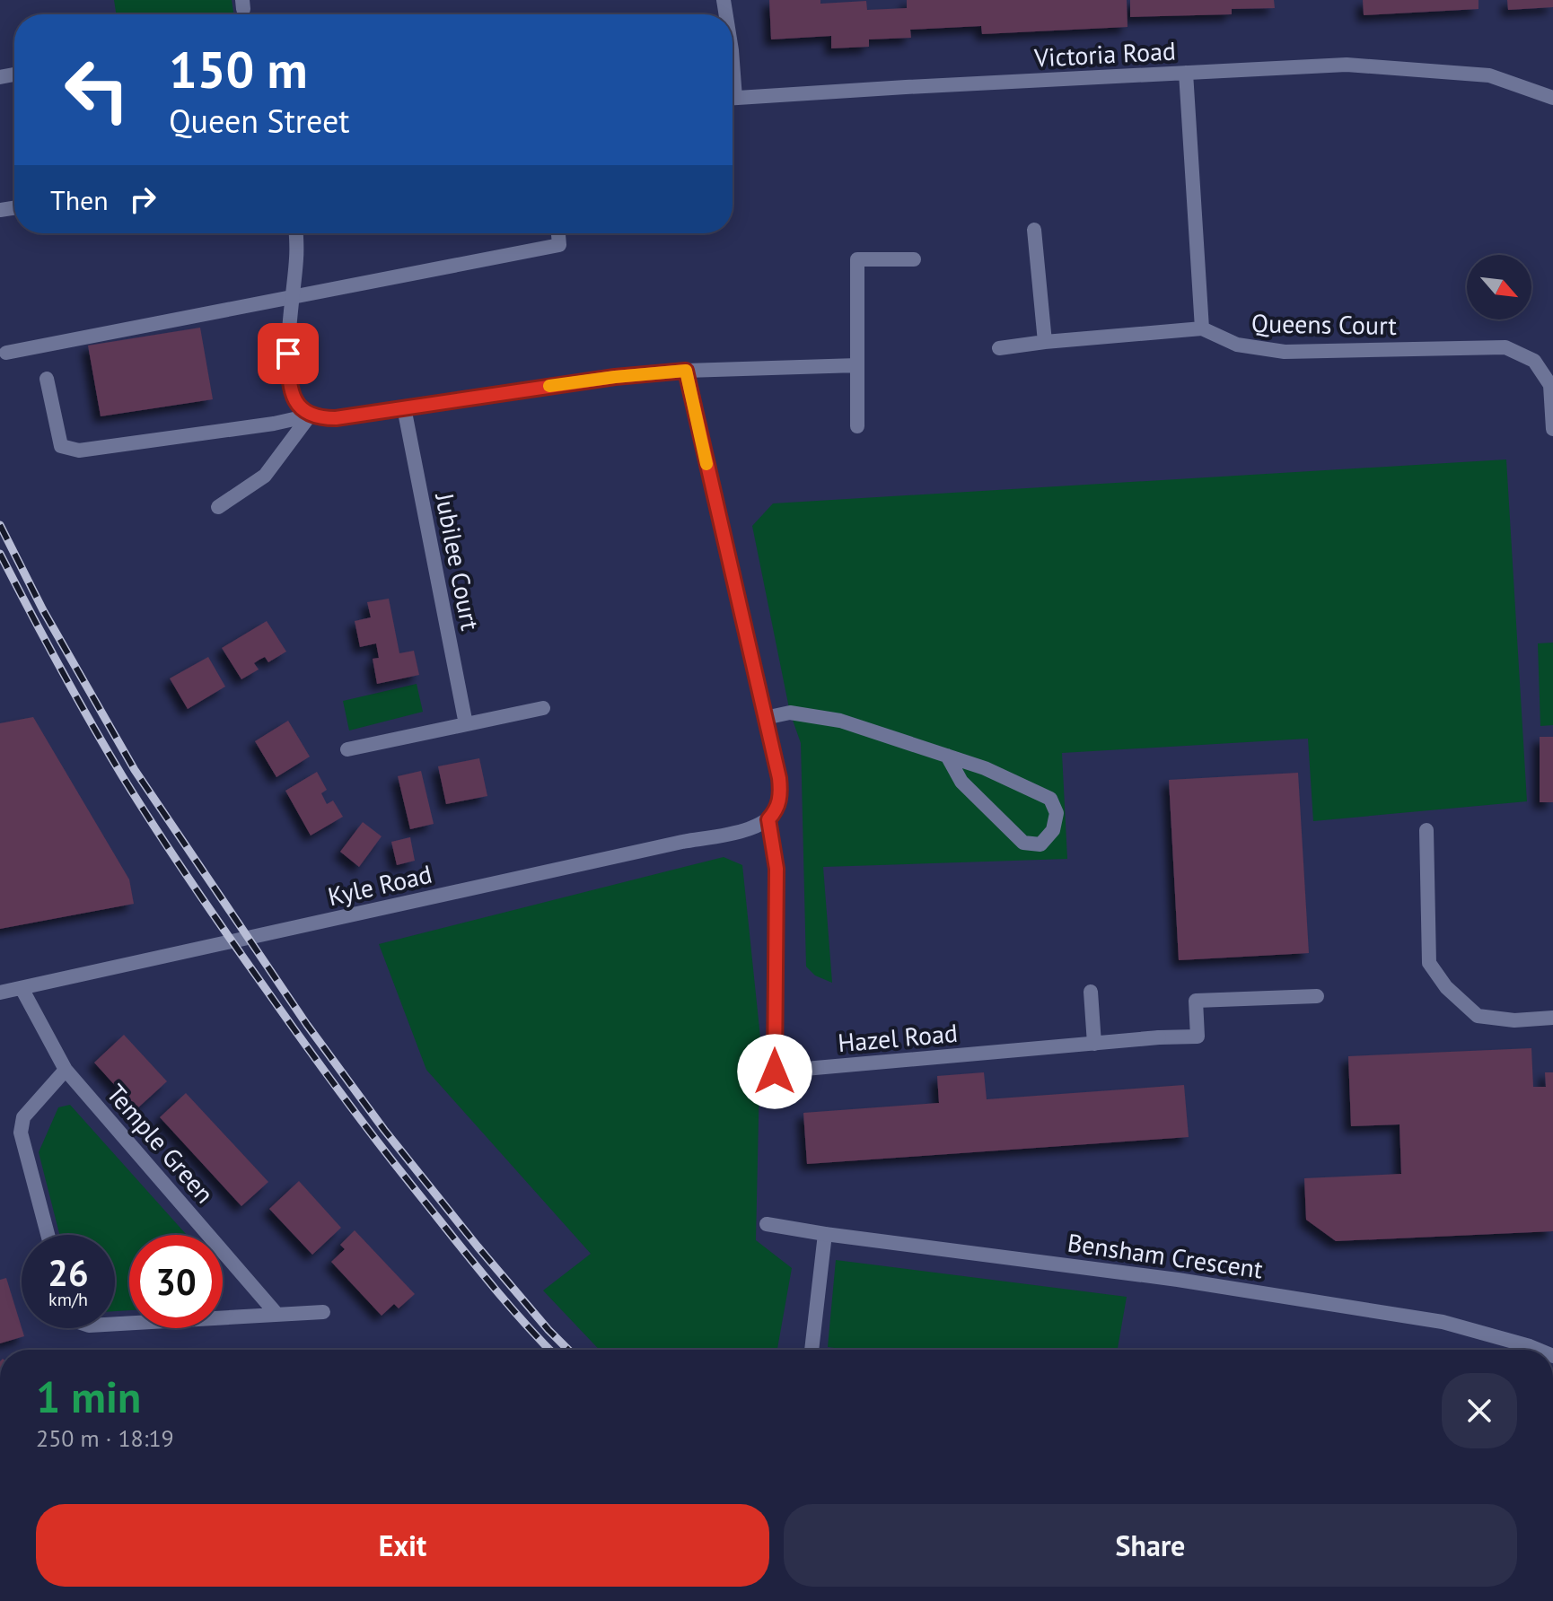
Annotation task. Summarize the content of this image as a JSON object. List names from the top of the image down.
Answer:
{
  "streets": {
    "street": [
      "Victoria Road",
      "Queens Court",
      "Jubilee Court",
      "Kyle Road",
      "Hazel Road",
      "Temple Green",
      "Bensham Crescent"
    ]
  },
  "crossings": [
    ["Kyle Road", "Hazel Road"],
    ["Kyle Road", "Temple Green"]
  ],
  "north": "bottom right",
  "page": {
    "turn": ["150 m", "Queen Street"],
    "then": "Then",
    "speed": "26 km/h",
    "limit": "30",
    "heading": ["1 min", "250 m · 18:19"],
    "buttons": ["Exit", "Share"]
  }
}
